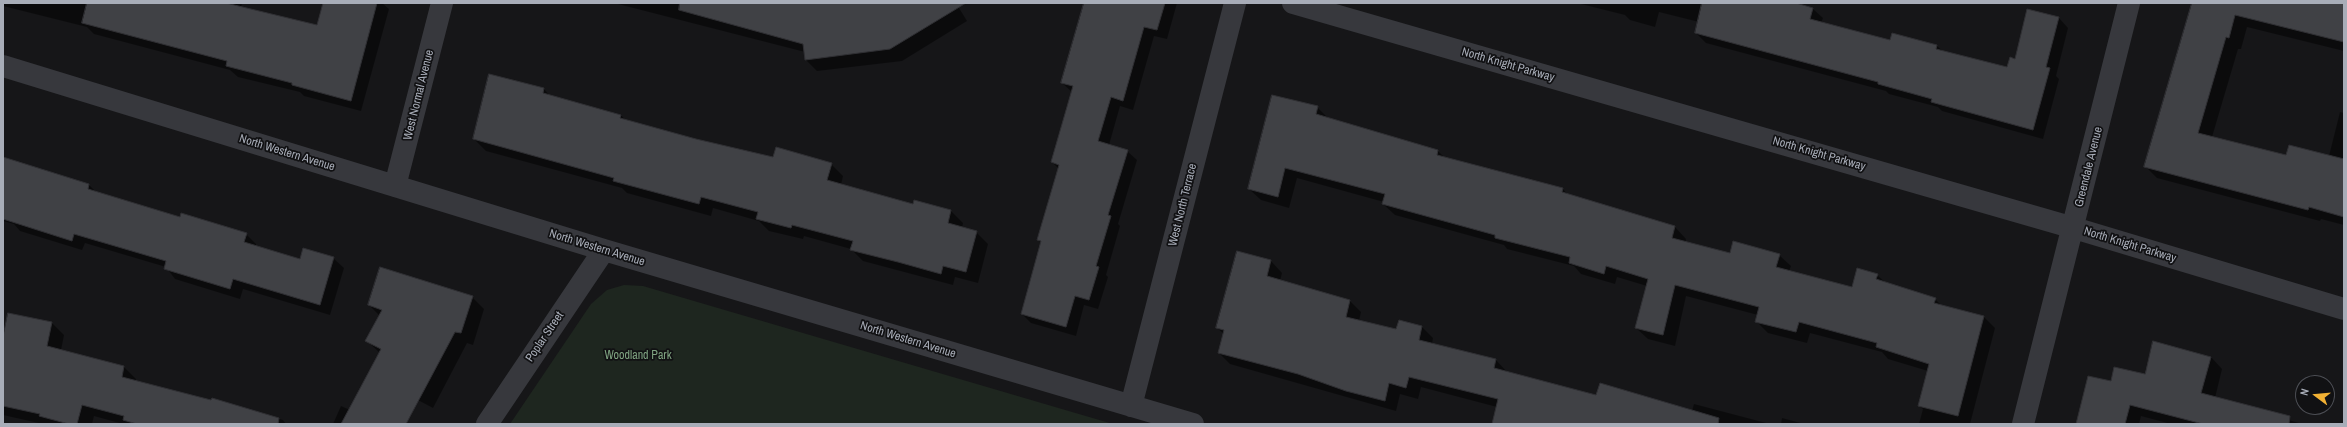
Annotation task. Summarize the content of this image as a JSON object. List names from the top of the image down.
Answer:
{
  "streets": {
    "street": [
      "North Knight Parkway",
      "West Normal Avenue",
      "North Western Avenue",
      "Greendale Avenue",
      "West North Terrace",
      "Poplar Street"
    ]
  },
  "crossings": [
    ["North Knight Parkway", "Greendale Avenue"],
    ["West Normal Avenue", "North Western Avenue"],
    ["North Western Avenue", "West North Terrace"],
    ["North Western Avenue", "Poplar Street"]
  ],
  "parks": ["Woodland Park"],
  "north": "left"
}
